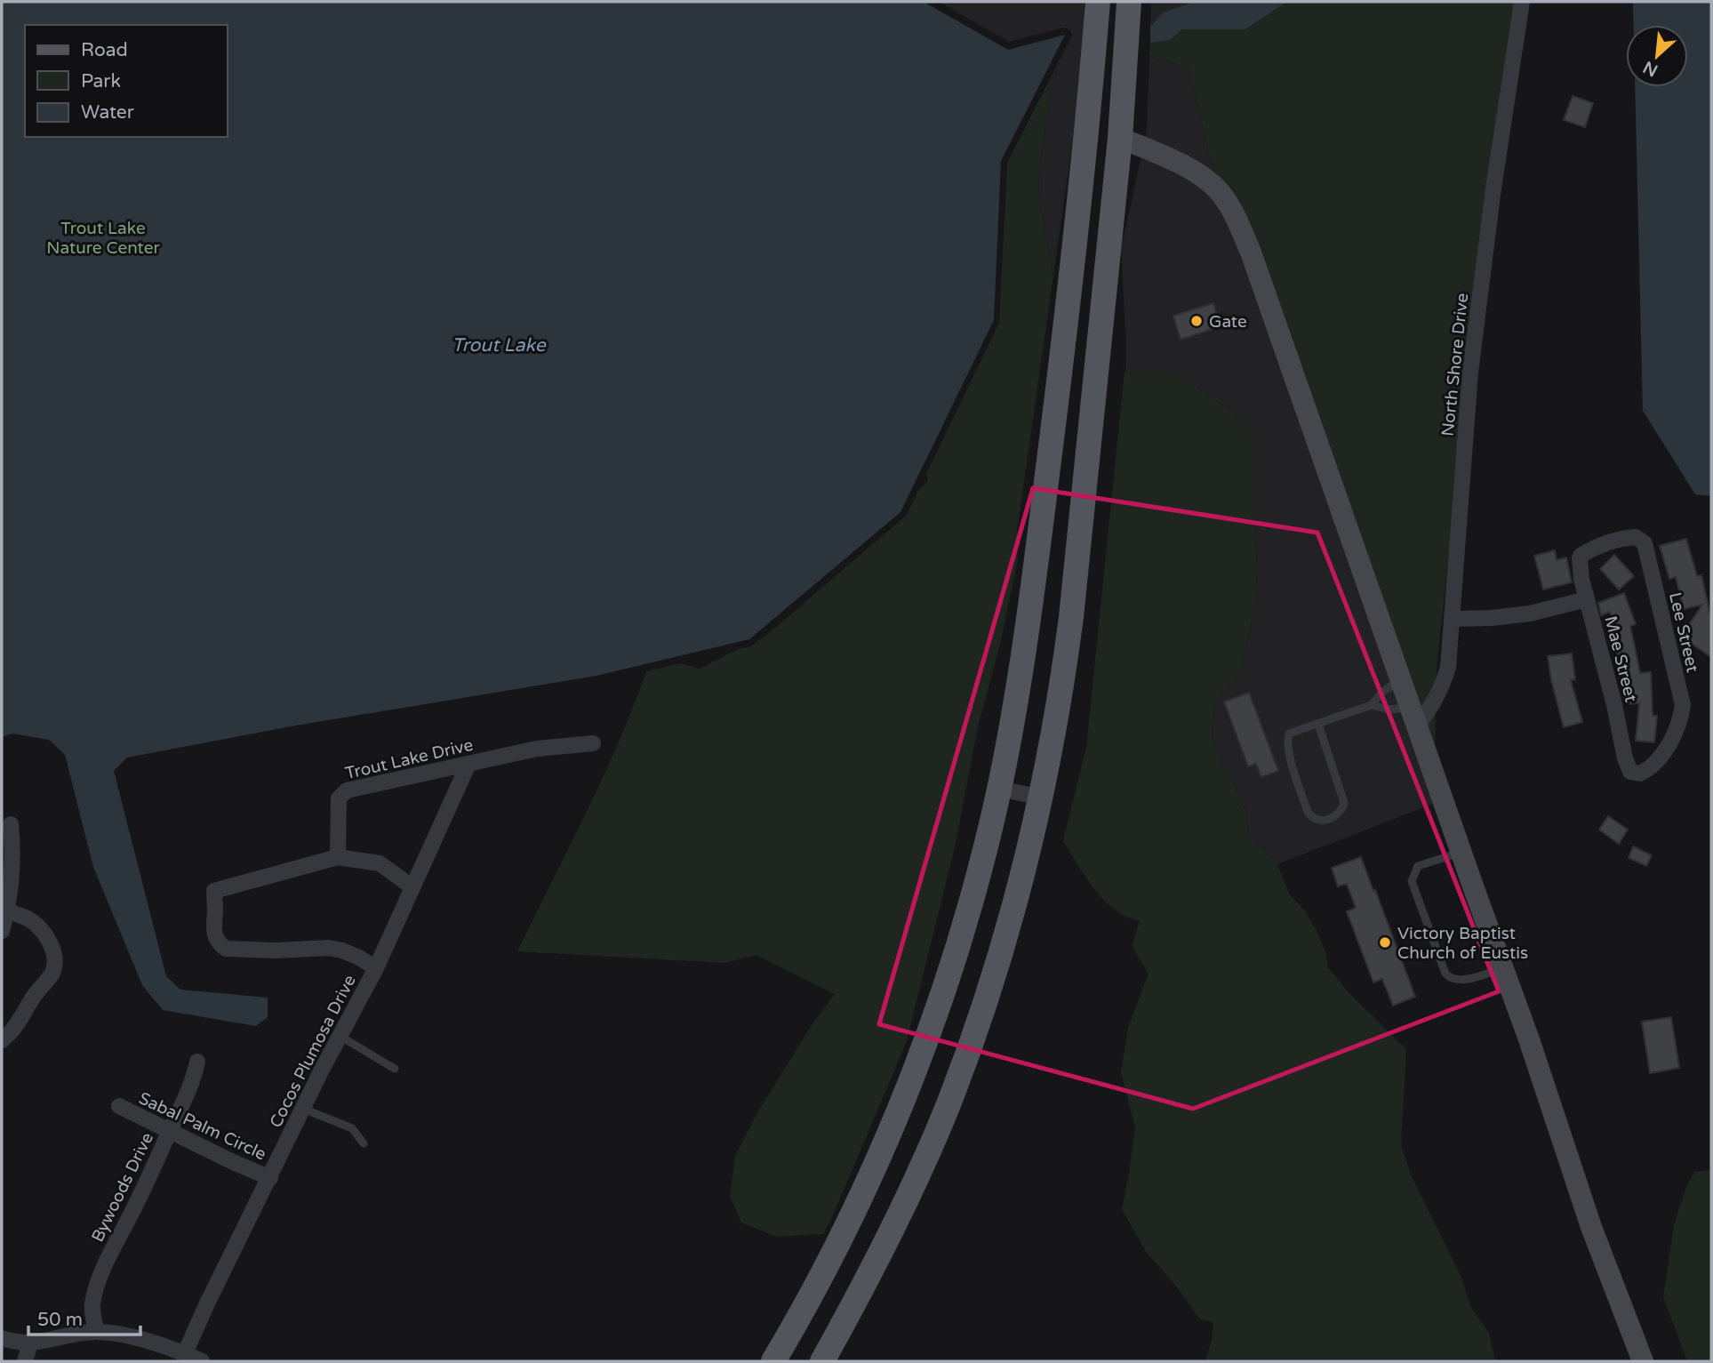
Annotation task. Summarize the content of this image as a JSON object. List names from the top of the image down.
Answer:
{
  "streets": {
    "street": [
      "North Shore Drive",
      "Lee Street",
      "Mae Street",
      "Trout Lake Drive",
      "Cocos Plumosa Drive",
      "Sabal Palm Circle",
      "Bywoods Drive"
    ]
  },
  "crossings": [
    ["Lee Street", "Mae Street"],
    ["Trout Lake Drive", "Cocos Plumosa Drive"],
    ["Cocos Plumosa Drive", "Sabal Palm Circle"],
    ["Sabal Palm Circle", "Bywoods Drive"]
  ],
  "water": ["Trout Lake"],
  "parks": ["Trout Lake Nature Center"],
  "places": ["Gate", "Victory Baptist Church of Eustis"],
  "legend": ["Road", "Park", "Water"],
  "scale_bar": "50 m",
  "north": "bottom left"
}
